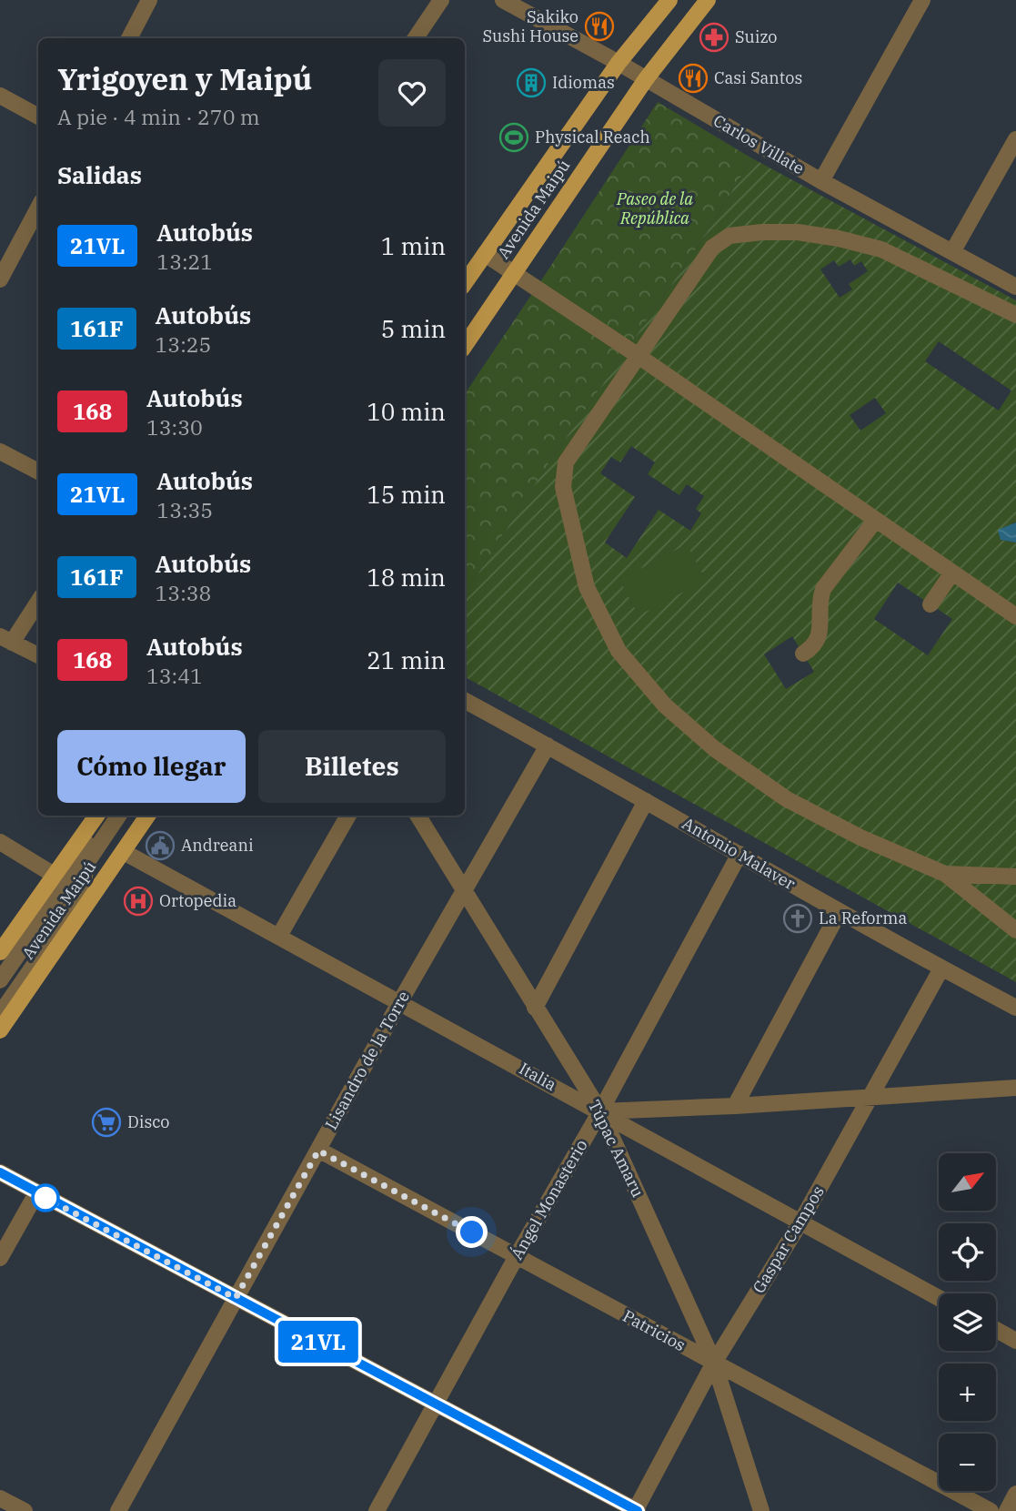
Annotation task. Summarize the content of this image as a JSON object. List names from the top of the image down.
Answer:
{
  "streets": {
    "main road": ["Avenida Maipú"],
    "street": [
      "Carlos Villate",
      "Antonio Malaver",
      "Lisandro de la Torre",
      "Italia",
      "Túpac Amaru",
      "Ángel Monasterio",
      "Gaspar Campos",
      "Patricios"
    ]
  },
  "crossings": [
    ["Carlos Villate", "Avenida Maipú"],
    ["Avenida Maipú", "Italia"],
    ["Antonio Malaver", "Lisandro de la Torre"],
    ["Antonio Malaver", "Ángel Monasterio"],
    ["Antonio Malaver", "Gaspar Campos"],
    ["Lisandro de la Torre", "Italia"],
    ["Lisandro de la Torre", "Túpac Amaru"],
    ["Lisandro de la Torre", "Patricios"],
    ["Italia", "Túpac Amaru"],
    ["Italia", "Ángel Monasterio"],
    ["Italia", "Gaspar Campos"],
    ["Túpac Amaru", "Ángel Monasterio"],
    ["Túpac Amaru", "Gaspar Campos"],
    ["Túpac Amaru", "Patricios"],
    ["Ángel Monasterio", "Patricios"],
    ["Gaspar Campos", "Patricios"]
  ],
  "parks": ["Paseo de la República"],
  "places": {
    "restaurant": ["Sakiko Sushi House", "Casi Santos"],
    "pharmacy": ["Suizo"],
    "building": ["Idiomas"],
    "sports": ["Physical Reach"],
    "public building": ["Andreani"],
    "hospital": ["Ortopedia"],
    "church": ["La Reforma"],
    "supermarket": ["Disco"]
  },
  "lines": ["bus line 21VL"],
  "north": "top right",
  "page": {
    "on_map": "21VL",
    "heading": [
      ["Yrigoyen y Maipú", "A pie · 4 min · 270 m"],
      "Salidas"
    ],
    "list": [
      {
        "mark": "21VL",
        "name": "Autobús",
        "note": "13:21",
        "value": "1 min"
      },
      {
        "mark": "161F",
        "name": "Autobús",
        "note": "13:25",
        "value": "5 min"
      },
      {
        "mark": "168",
        "name": "Autobús",
        "note": "13:30",
        "value": "10 min"
      },
      {
        "mark": "21VL",
        "name": "Autobús",
        "note": "13:35",
        "value": "15 min"
      },
      {
        "mark": "161F",
        "name": "Autobús",
        "note": "13:38",
        "value": "18 min"
      },
      {
        "mark": "168",
        "name": "Autobús",
        "note": "13:41",
        "value": "21 min"
      }
    ],
    "buttons": ["Cómo llegar", "Billetes"],
    "map_buttons": ["+", "−"]
  }
}
